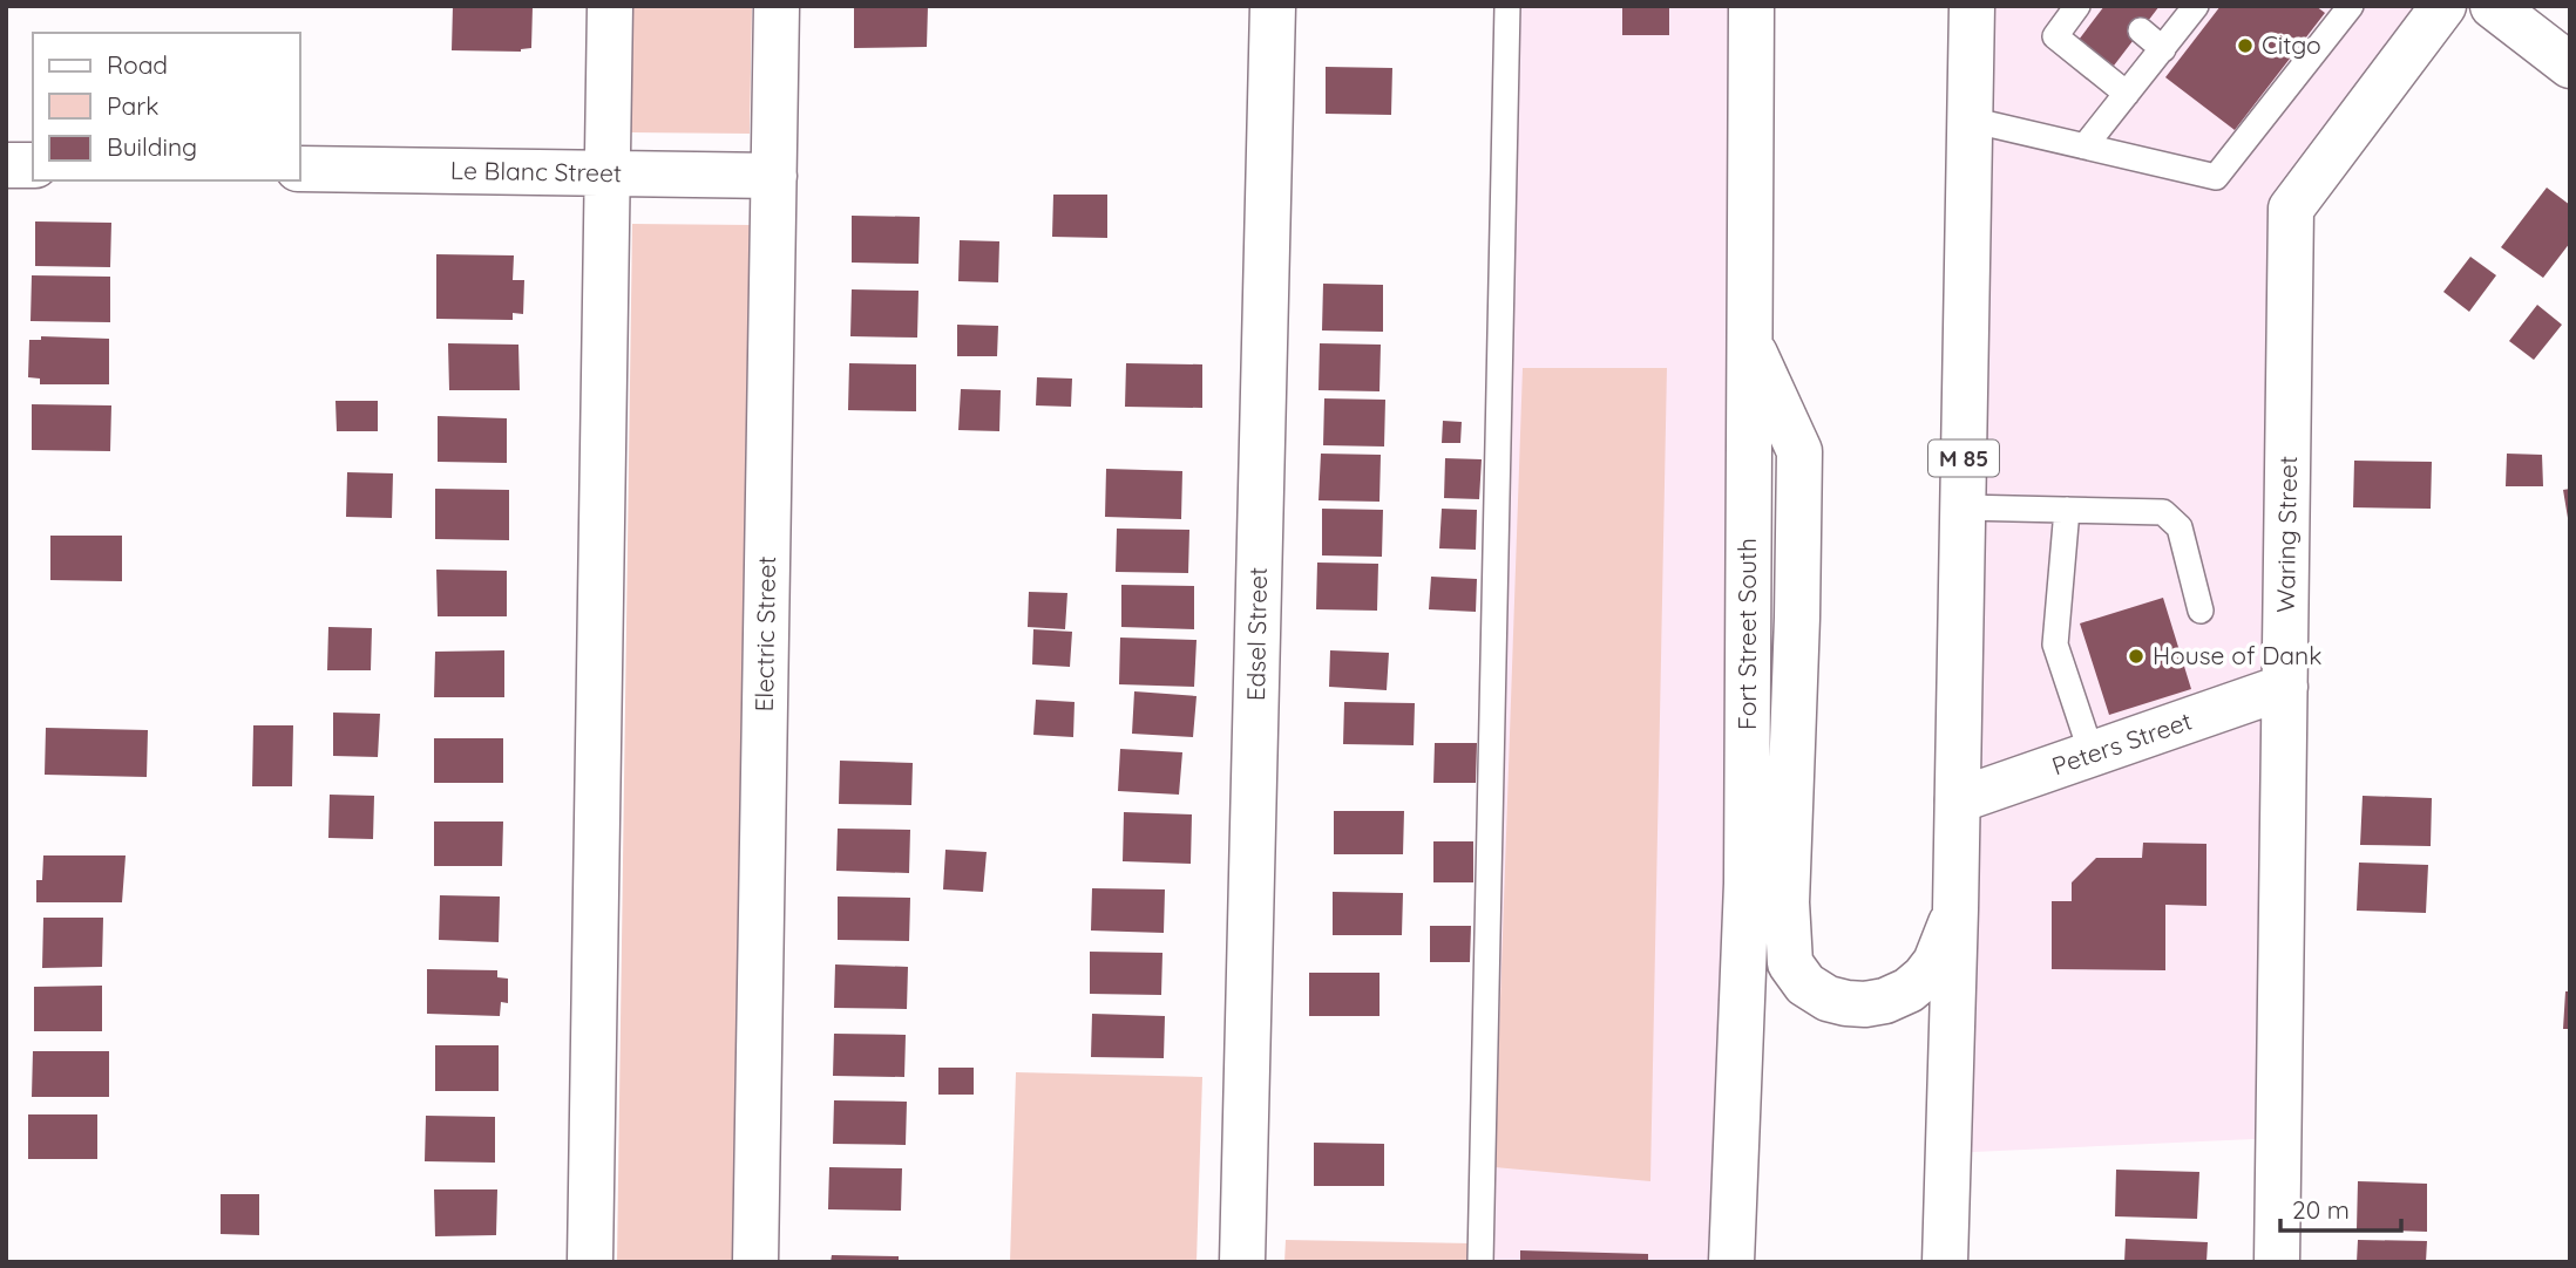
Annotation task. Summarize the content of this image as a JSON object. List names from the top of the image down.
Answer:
{
  "streets": {
    "street": [
      "Le Blanc Street",
      "M 85",
      "Waring Street",
      "Electric Street",
      "Edsel Street",
      "Fort Street South",
      "Peters Street"
    ]
  },
  "crossings": [
    ["Le Blanc Street", "Electric Street"],
    ["M 85", "Peters Street"],
    ["Waring Street", "Peters Street"]
  ],
  "places": ["Citgo", "House of Dank"],
  "legend": ["Road", "Park", "Building"],
  "scale_bar": "20 m"
}
